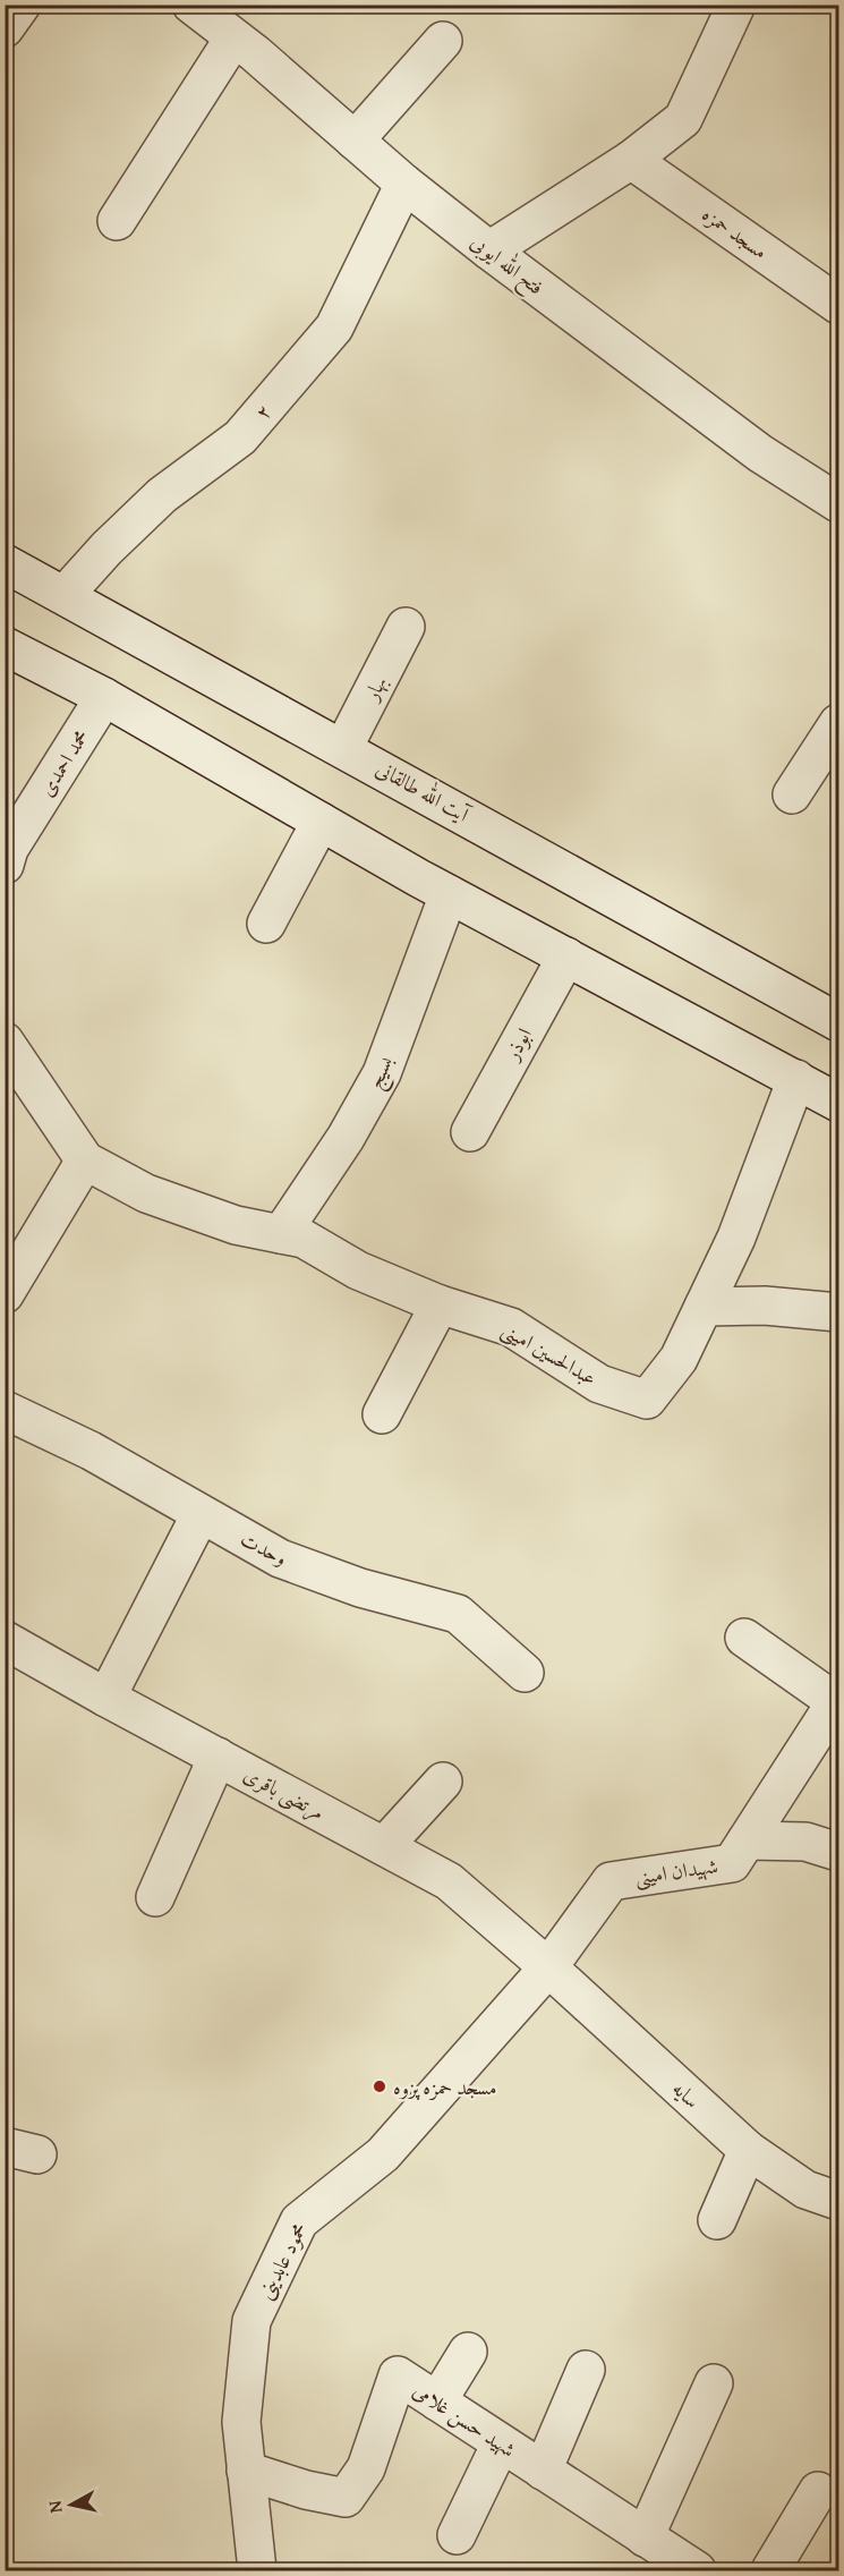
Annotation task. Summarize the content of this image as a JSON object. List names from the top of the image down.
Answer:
{
  "streets": {
    "street": [
      "مسجد حمزه",
      "فتح الله ایوبی",
      "۲",
      "بهار",
      "محمد احمدی",
      "آیت الله طالقانی",
      "ابوذر",
      "بسیج",
      "عبدالحسین امینی",
      "وحدت",
      "مرتضی باقری",
      "شهیدان امینی",
      "سایه",
      "محمود عابدینی",
      "شهید حسن غلامی"
    ]
  },
  "crossings": [
    ["فتح الله ایوبی", "۲"],
    ["۲", "آیت الله طالقانی"],
    ["بهار", "آیت الله طالقانی"],
    ["بسیج", "عبدالحسین امینی"],
    ["مرتضی باقری", "شهیدان امینی"],
    ["مرتضی باقری", "سایه"],
    ["مرتضی باقری", "محمود عابدینی"],
    ["شهیدان امینی", "سایه"],
    ["شهیدان امینی", "محمود عابدینی"],
    ["سایه", "محمود عابدینی"],
    ["محمود عابدینی", "شهید حسن غلامی"]
  ],
  "places": ["مسجد حمزه پزوه"],
  "north": "left"
}
